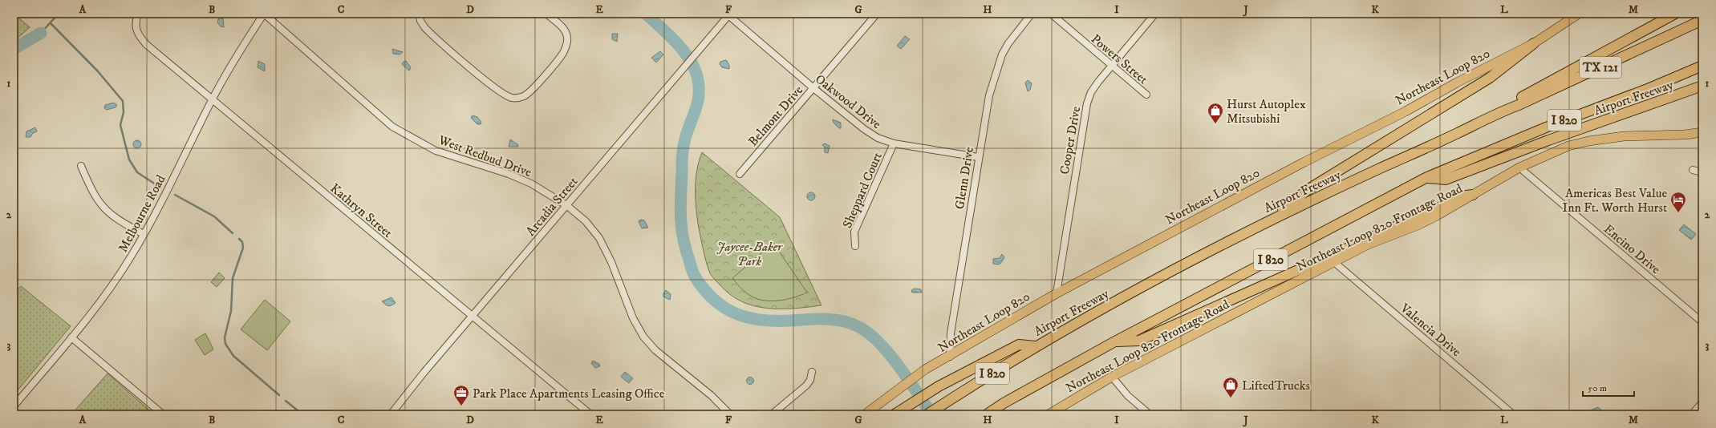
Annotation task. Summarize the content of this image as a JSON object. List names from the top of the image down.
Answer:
{
  "streets": {
    "highway": ["TX 121", "Airport Freeway", "I 820"],
    "main road": ["Northeast Loop 820", "Northeast Loop 820 Frontage Road"],
    "street": [
      "Powers Street",
      "Oakwood Drive",
      "Belmont Drive",
      "Cooper Drive",
      "West Redbud Drive",
      "Glenn Drive",
      "Sheppard Court",
      "Arcadia Street",
      "Kathryn Street",
      "Melbourne Road",
      "Encino Drive",
      "Valencia Drive"
    ]
  },
  "crossings": [
    ["Powers Street", "Cooper Drive"],
    ["Northeast Loop 820", "Cooper Drive"],
    ["Northeast Loop 820", "Glenn Drive"],
    ["Airport Freeway", "I 820"],
    ["Oakwood Drive", "Belmont Drive"],
    ["Oakwood Drive", "Glenn Drive"],
    ["Oakwood Drive", "Sheppard Court"],
    ["Oakwood Drive", "Arcadia Street"],
    ["West Redbud Drive", "Arcadia Street"],
    ["West Redbud Drive", "Melbourne Road"],
    ["Arcadia Street", "Kathryn Street"],
    ["Kathryn Street", "Melbourne Road"],
    ["Northeast Loop 820 Frontage Road", "Encino Drive"],
    ["Northeast Loop 820 Frontage Road", "Valencia Drive"]
  ],
  "parks": ["Jaycee-Baker Park"],
  "places": {
    "shop": ["Hurst Autoplex Mitsubishi", "LiftedTrucks"],
    "hotel": ["Americas Best Value Inn Ft. Worth Hurst"],
    "office": ["Park Place Apartments Leasing Office"]
  },
  "scale_bar": "50 m",
  "grid": {
    "columns": [
      "A",
      "B",
      "C",
      "D",
      "E",
      "F",
      "G",
      "H",
      "I",
      "J",
      "K",
      "L",
      "M"
    ],
    "rows": ["1", "2", "3"]
  }
}
